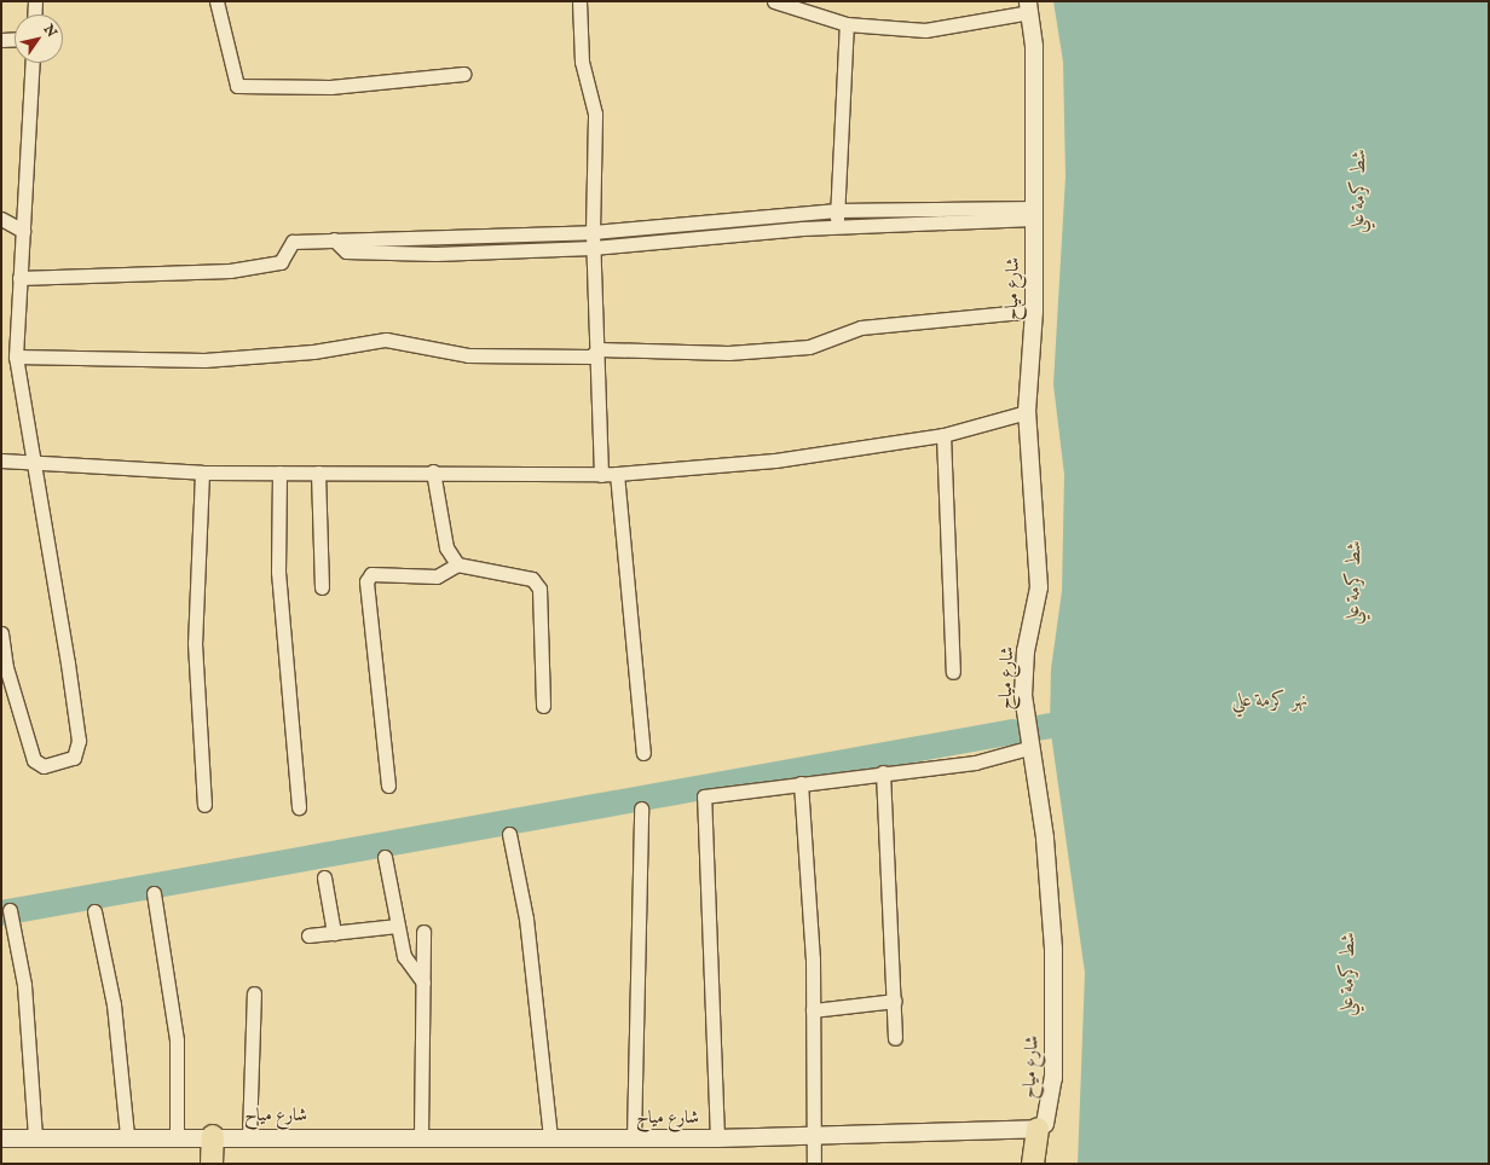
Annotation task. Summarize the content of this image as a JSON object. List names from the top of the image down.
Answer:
{
  "streets": {
    "street": ["شارع مياح"]
  },
  "water": ["شط كرمة علي", "نهر كرمة علي"],
  "north": "top right"
}
